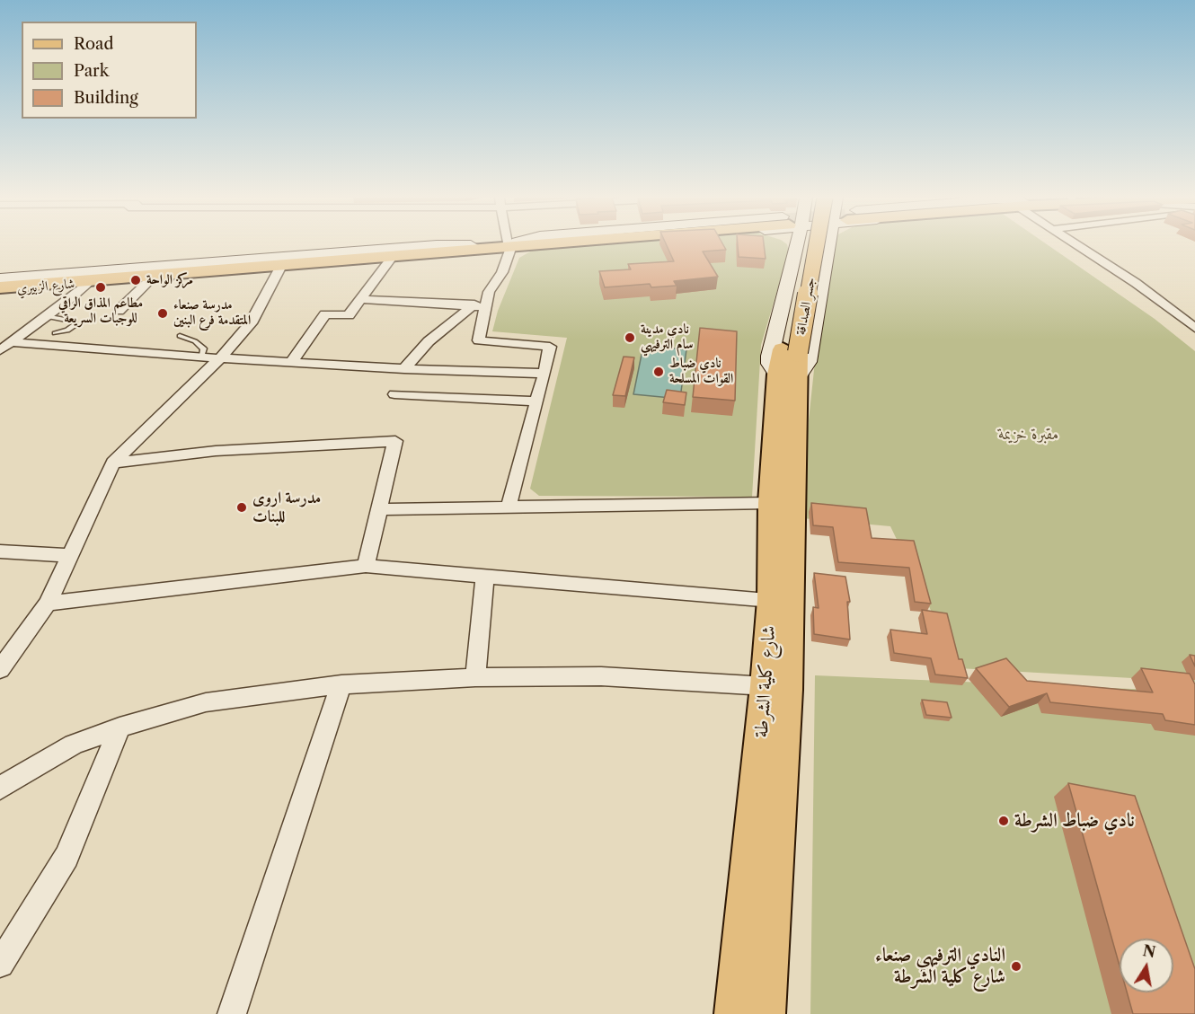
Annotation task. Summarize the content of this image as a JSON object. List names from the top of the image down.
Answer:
{
  "streets": {
    "main road": ["شارع الزبيري", "جسر الصداقة", "شارع كلية الشرطة"]
  },
  "crossings": [
    ["جسر الصداقة", "شارع كلية الشرطة"]
  ],
  "parks": ["مقبرة خزيمة"],
  "places": [
    "مركز الواحة",
    "مطاعم المذاق الراقي للوجبات السريعة",
    "مدرسة صنعاء المتقدمة فرع البنين",
    "نادي مدينة سام الترفيهي",
    "نادي ضباط القوات المسلحة",
    "مدرسة اروى للبنات",
    "نادي ضباط الشرطة",
    "النادي الترفيهي صنعاء شارع كلية الشرطة"
  ],
  "legend": ["Road", "Park", "Building"],
  "north": "top"
}
